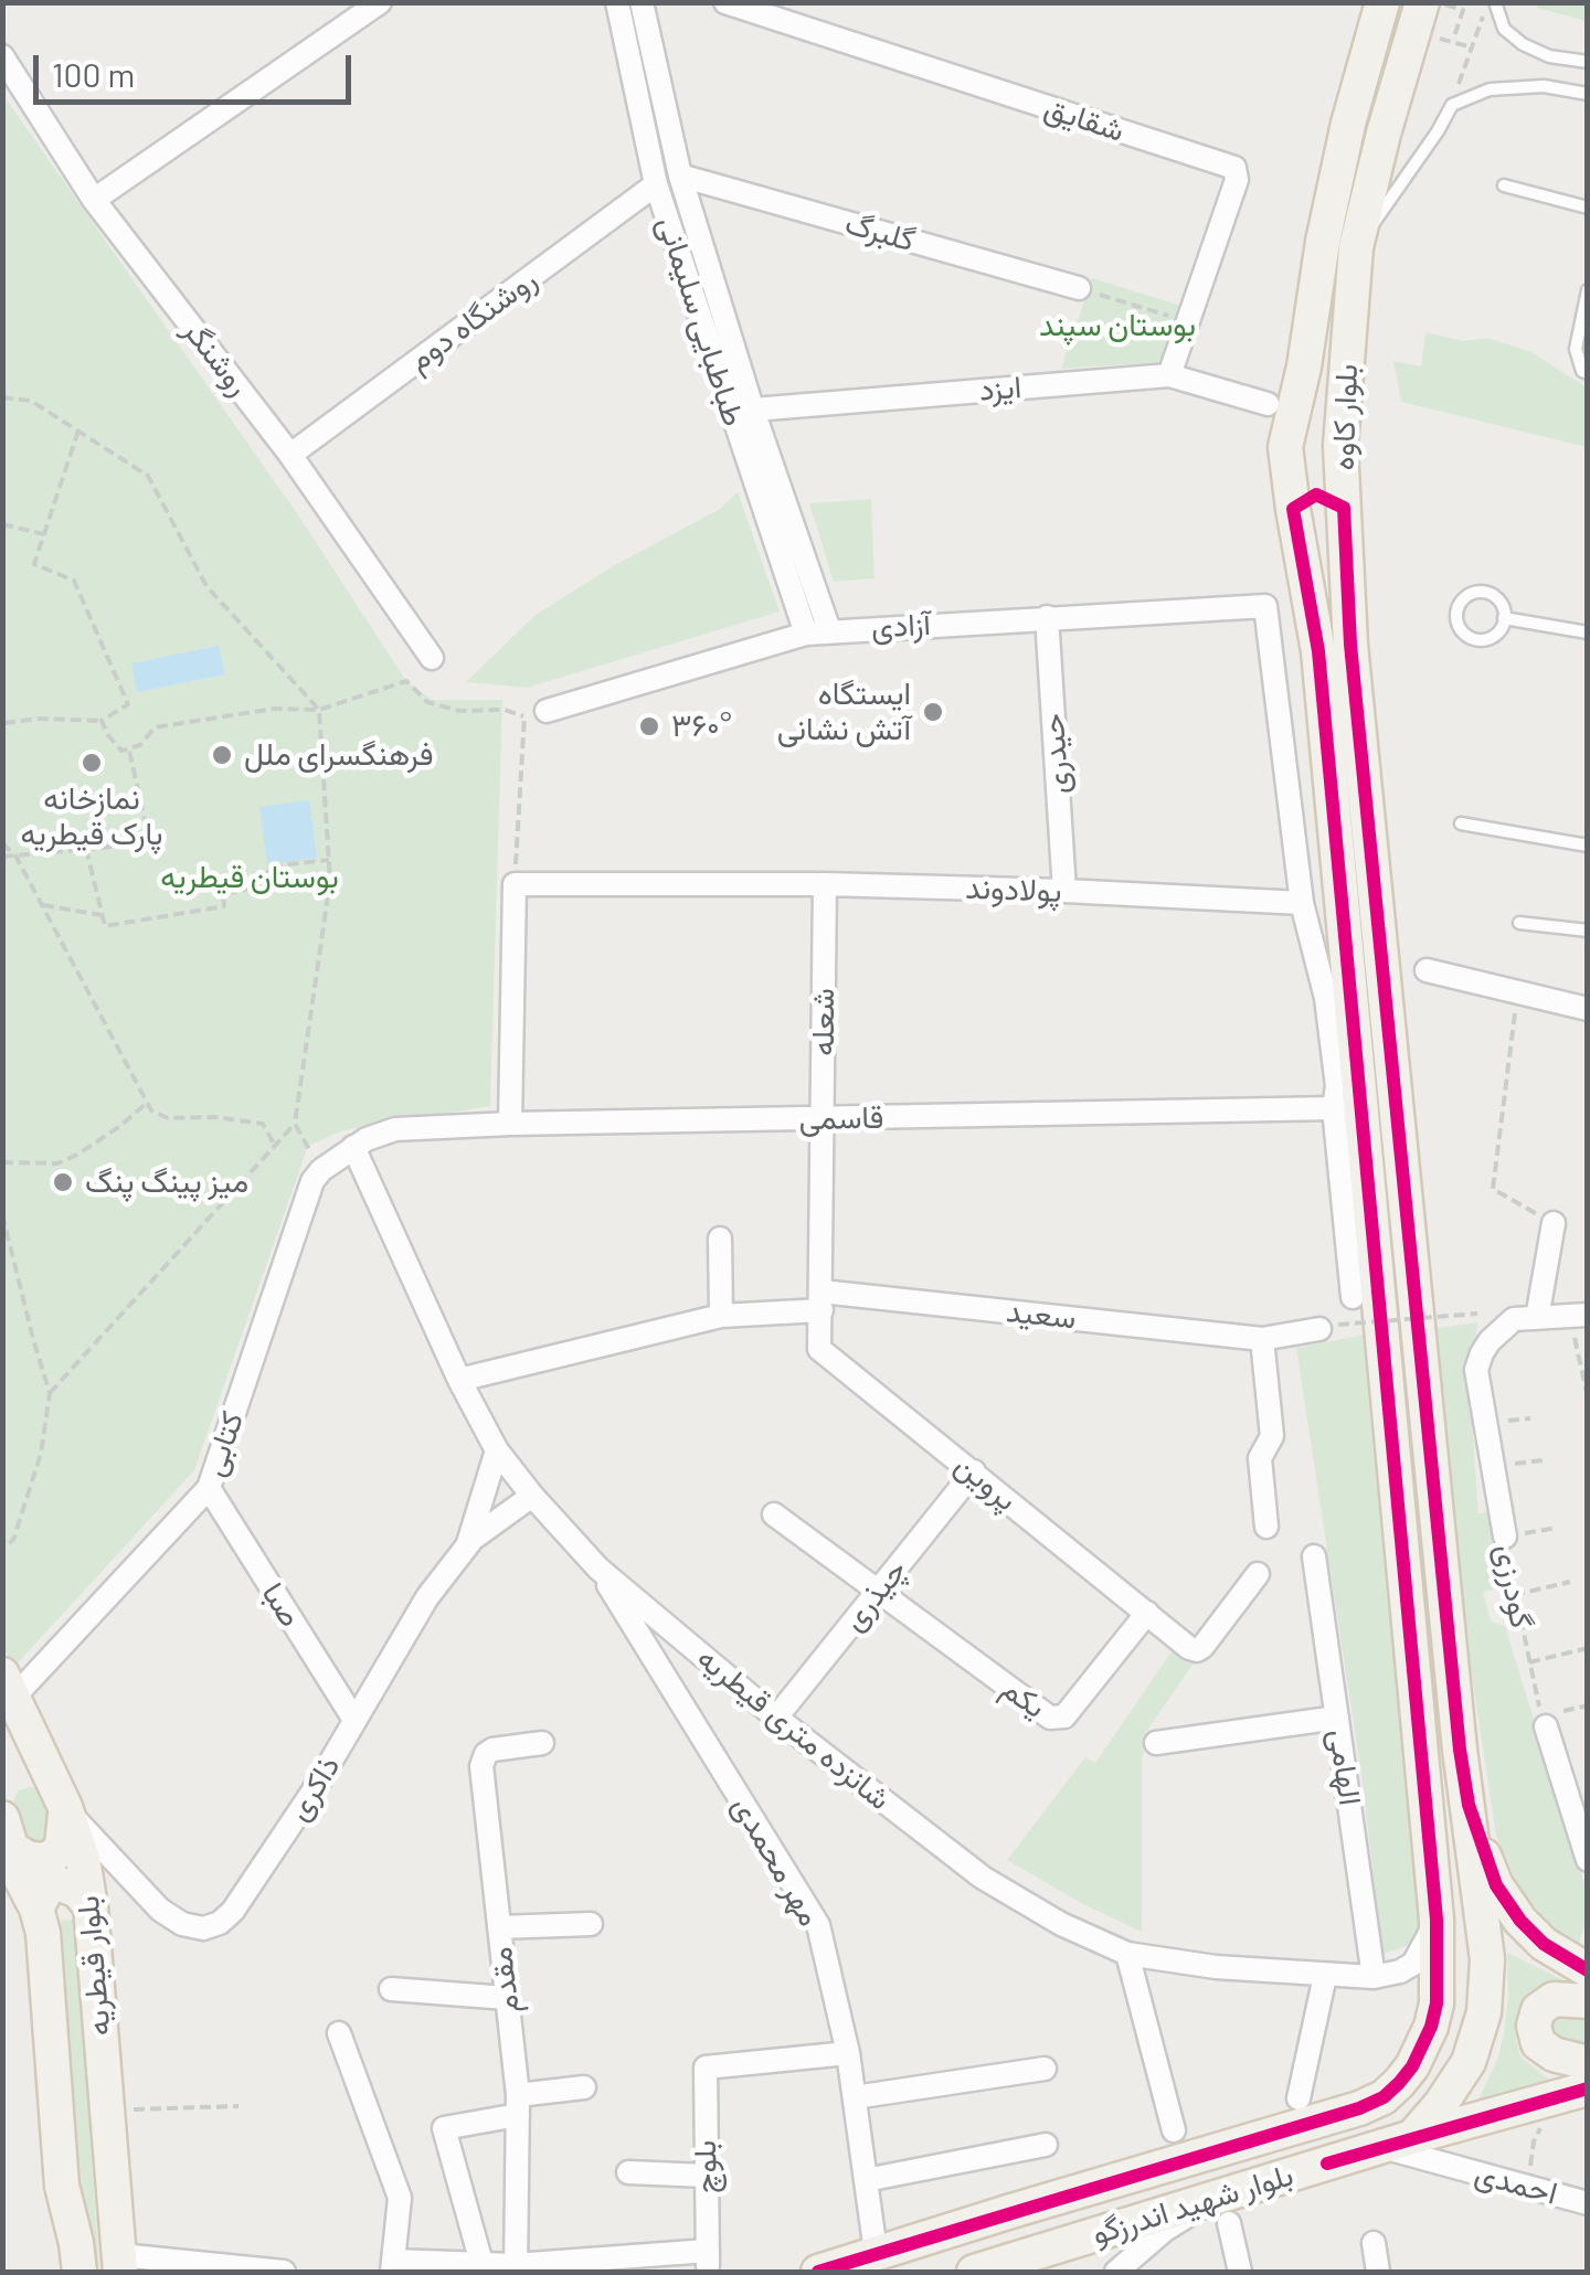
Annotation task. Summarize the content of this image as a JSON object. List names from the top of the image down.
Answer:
{
  "streets": {
    "main road": ["بلوار کاوه", "بلوار قیطریه", "بلوار شهید اندرزگو"],
    "street": [
      "شقایق",
      "گلبرگ",
      "روشنگاه دوم",
      "طباطبایی سلیمانی",
      "روشنگر",
      "ایزد",
      "آزادی",
      "حیدری",
      "پولادوند",
      "شعله",
      "قاسمی",
      "سعید",
      "کتابی",
      "پروین",
      "گودرزی",
      "چیذری",
      "صبا",
      "یکم",
      "شانزده متری قیطریه",
      "الهامی",
      "ذاکری",
      "مهر محمدی",
      "مقدم",
      "بلوچ",
      "احمدی"
    ]
  },
  "crossings": [
    ["شقایق", "ایزد"],
    ["گلبرگ", "طباطبایی سلیمانی"],
    ["روشنگاه دوم", "طباطبایی سلیمانی"],
    ["روشنگاه دوم", "روشنگر"],
    ["طباطبایی سلیمانی", "ایزد"],
    ["طباطبایی سلیمانی", "آزادی"],
    ["بلوار کاوه", "شانزده متری قیطریه"],
    ["بلوار کاوه", "احمدی"],
    ["بلوار کاوه", "بلوار شهید اندرزگو"],
    ["آزادی", "حیدری"],
    ["آزادی", "پولادوند"],
    ["حیدری", "پولادوند"],
    ["پولادوند", "شعله"],
    ["شعله", "قاسمی"],
    ["شعله", "سعید"],
    ["شعله", "پروین"],
    ["قاسمی", "کتابی"],
    ["قاسمی", "شانزده متری قیطریه"],
    ["سعید", "پروین"],
    ["سعید", "شانزده متری قیطریه"],
    ["کتابی", "صبا"],
    ["کتابی", "شانزده متری قیطریه"],
    ["کتابی", "بلوار قیطریه"],
    ["پروین", "چیذری"],
    ["پروین", "یکم"],
    ["چیذری", "یکم"],
    ["چیذری", "شانزده متری قیطریه"],
    ["صبا", "ذاکری"],
    ["شانزده متری قیطریه", "الهامی"],
    ["شانزده متری قیطریه", "ذاکری"],
    ["شانزده متری قیطریه", "مهر محمدی"],
    ["ذاکری", "بلوار قیطریه"],
    ["مهر محمدی", "بلوچ"],
    ["مهر محمدی", "بلوار شهید اندرزگو"],
    ["مقدم", "بلوچ"],
    ["احمدی", "بلوار شهید اندرزگو"]
  ],
  "parks": ["بوستان سپند", "بوستان قیطریه"],
  "places": [
    "ایستگاه آتش نشانی",
    "۳۶۰°",
    "فرهنگسرای ملل",
    "نمازخانه پارک قیطریه",
    "میز پینگ پنگ"
  ],
  "scale_bar": "100 m"
}
